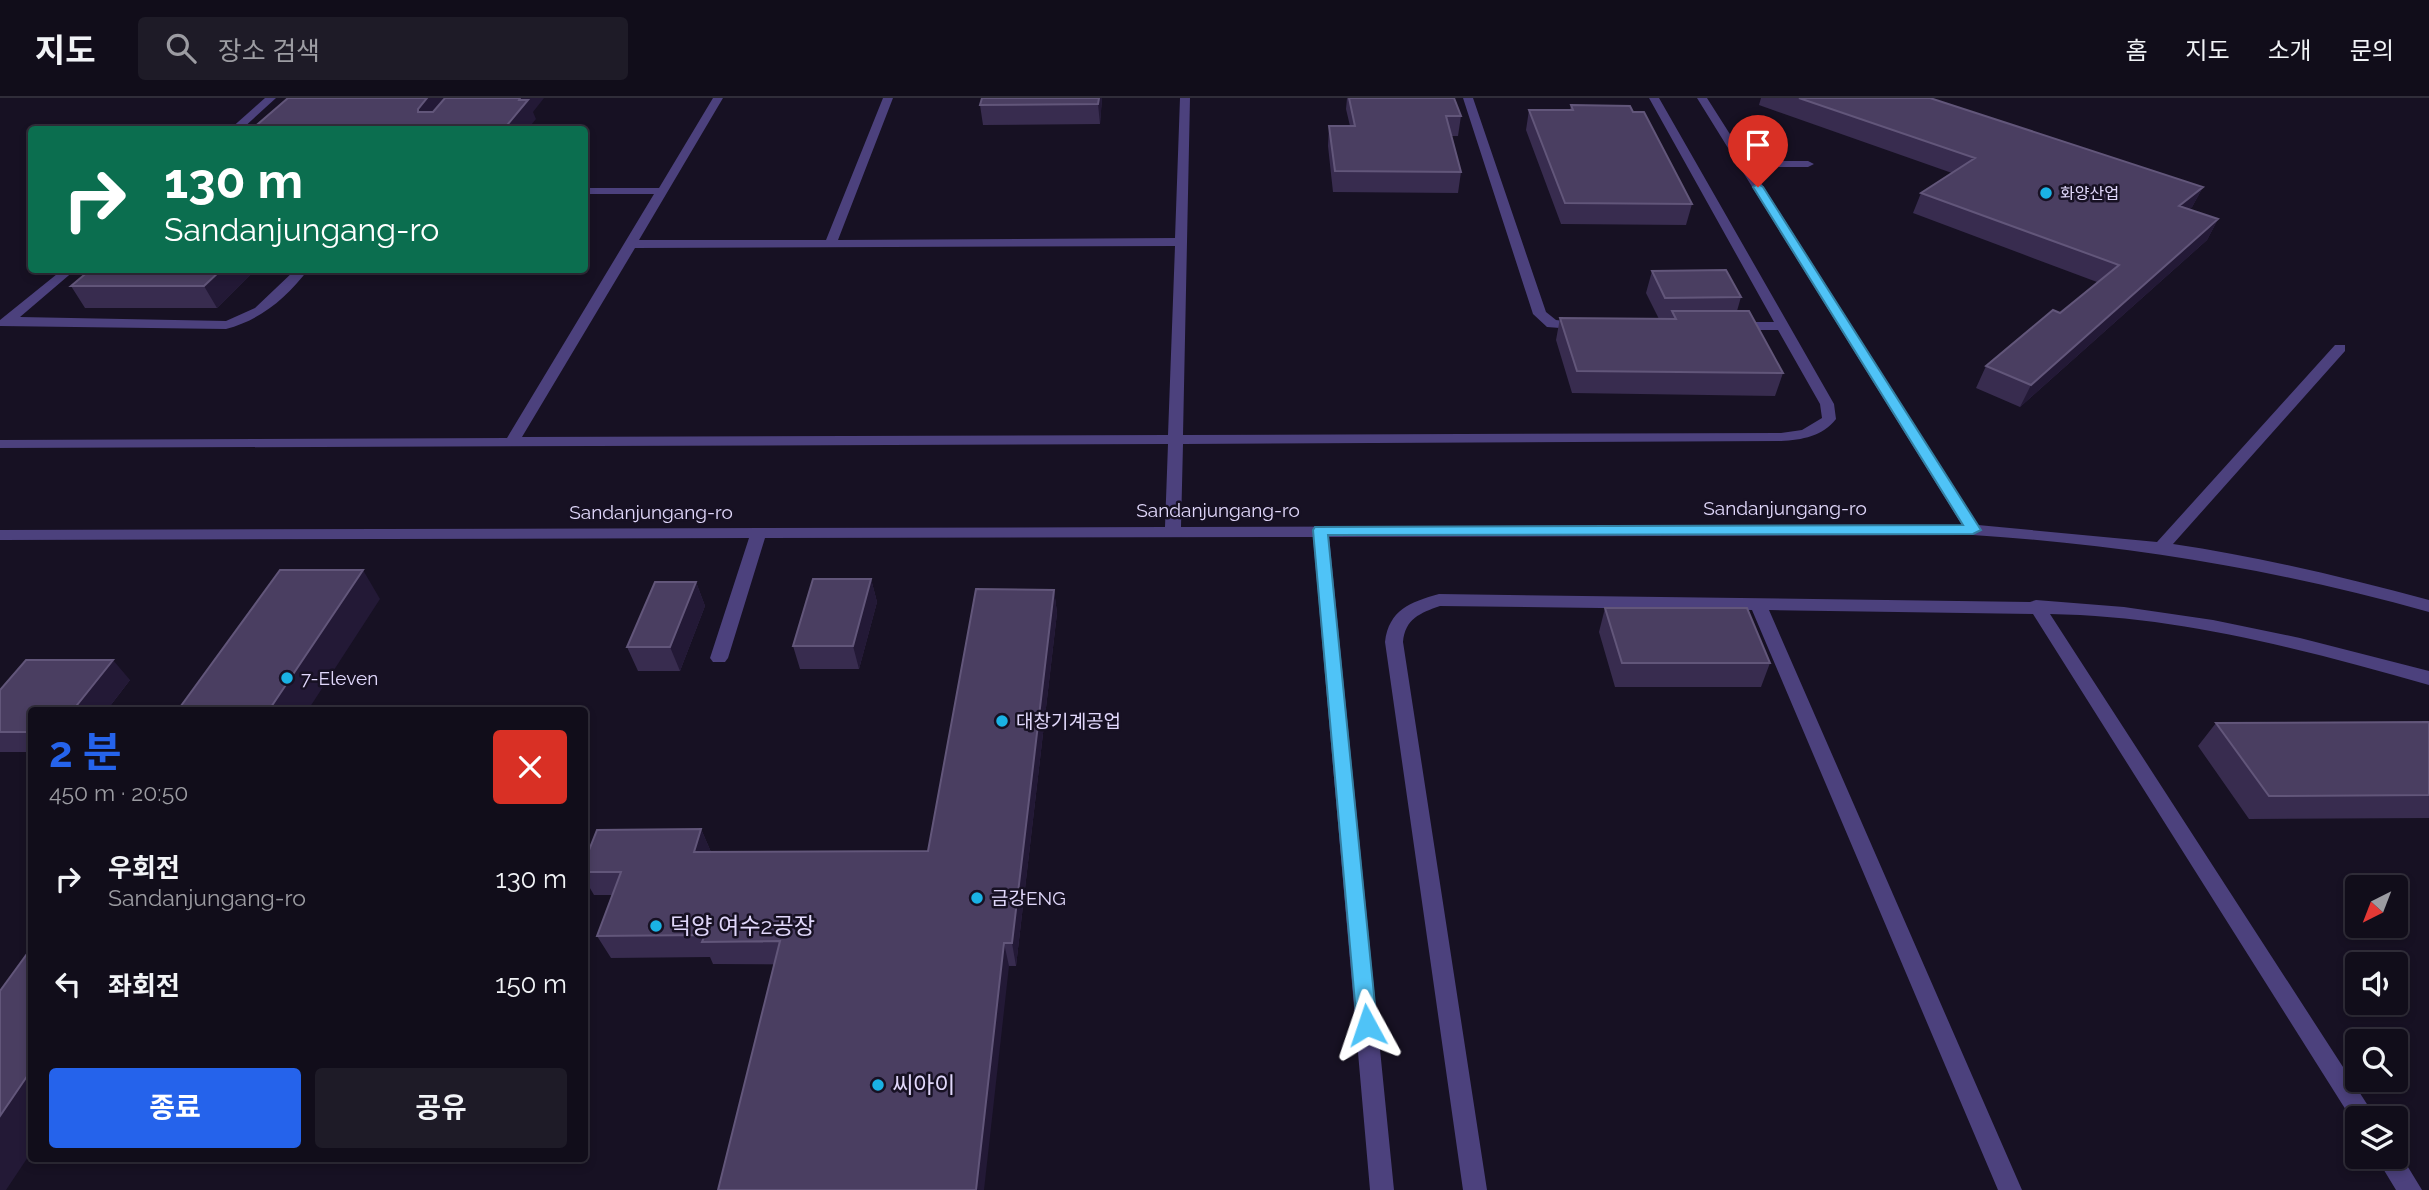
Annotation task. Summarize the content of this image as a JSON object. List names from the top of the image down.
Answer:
{
  "streets": {
    "street": ["Sandanjungang-ro"]
  },
  "places": [
    "화양산업",
    "7-Eleven",
    "대창기계공업",
    "금강ENG",
    "덕양 여수2공장",
    "씨아이"
  ],
  "north": "bottom left",
  "page": {
    "header": "지도",
    "search": "장소 검색",
    "nav": [
      "홈",
      "지도",
      "소개",
      "문의"
    ],
    "turn": ["130 m", "Sandanjungang-ro"],
    "heading": ["2 분", "450 m · 20:50"],
    "list": [
      {
        "name": "우회전",
        "note": "Sandanjungang-ro",
        "value": "130 m"
      },
      {
        "name": "좌회전",
        "value": "150 m"
      }
    ],
    "buttons": ["종료", "공유"]
  }
}
